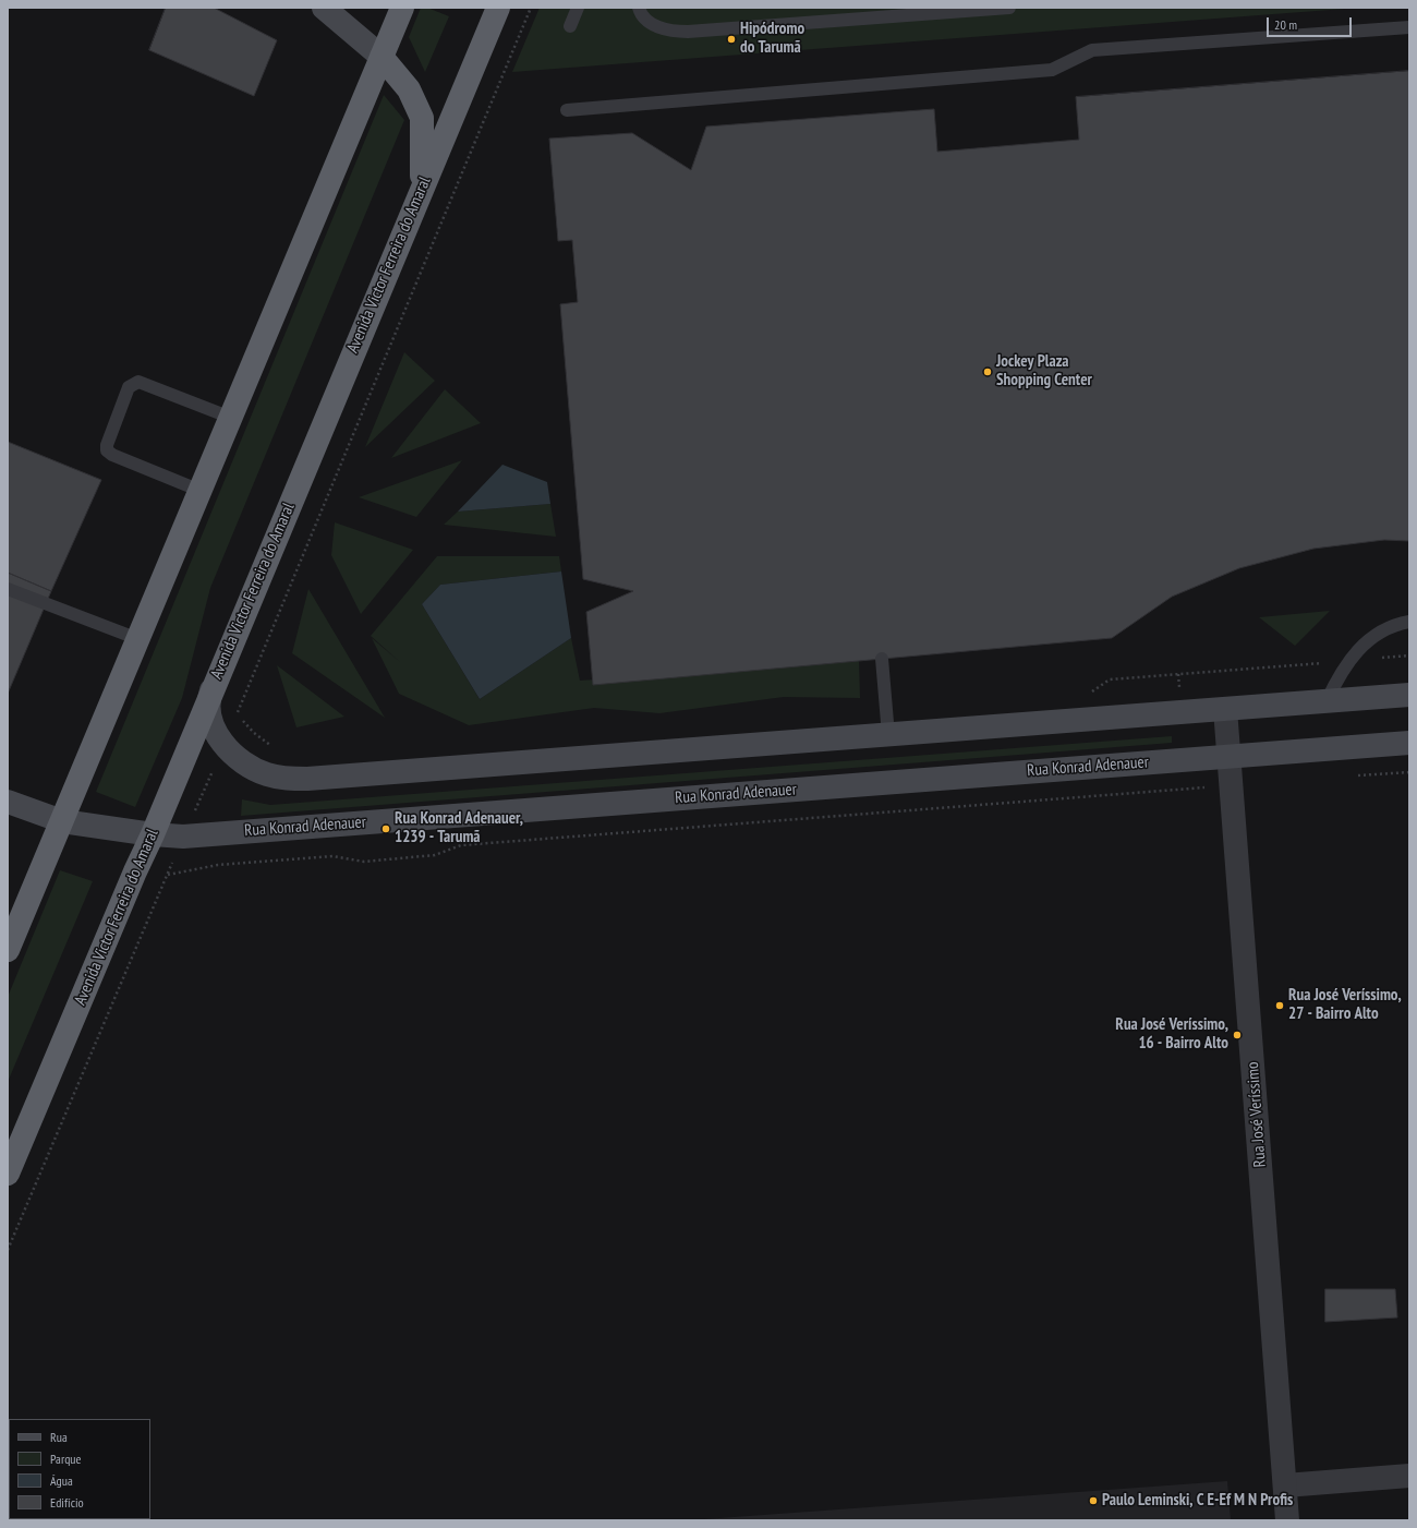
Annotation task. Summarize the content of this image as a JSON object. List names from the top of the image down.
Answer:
{
  "streets": {
    "highway": ["Avenida Victor Ferreira do Amaral"],
    "main road": ["Rua Konrad Adenauer"],
    "street": ["Rua José Veríssimo"]
  },
  "crossings": [
    ["Avenida Victor Ferreira do Amaral", "Rua Konrad Adenauer"],
    ["Rua Konrad Adenauer", "Rua José Veríssimo"]
  ],
  "places": [
    "Hipódromo do Tarumã",
    "Jockey Plaza Shopping Center",
    "Rua Konrad Adenauer, 1239 - Tarumã",
    "Rua José Veríssimo, 27 - Bairro Alto",
    "Rua José Veríssimo, 16 - Bairro Alto",
    "Paulo Leminski, C E-Ef M N Profis"
  ],
  "legend": [
    "Rua",
    "Parque",
    "Água",
    "Edifício"
  ],
  "scale_bar": "20 m"
}
